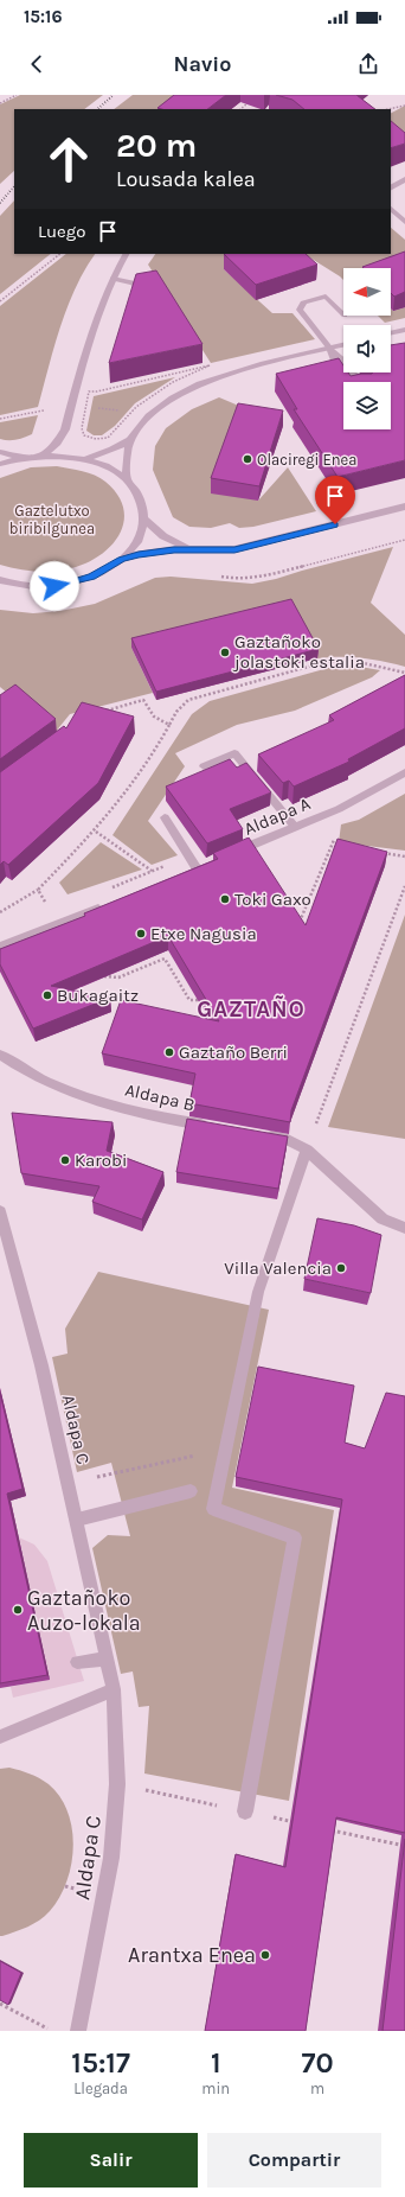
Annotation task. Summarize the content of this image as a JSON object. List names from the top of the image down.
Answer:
{
  "streets": {
    "street": ["Aldapa A", "Aldapa B", "Aldapa C"]
  },
  "districts": ["GAZTAÑO"],
  "parks": ["Gaztelutxo biribilgunea"],
  "places": [
    "Olaciregi Enea",
    "Gaztañoko jolastoki estalia",
    "Toki Gaxo",
    "Etxe Nagusia",
    "Bukagaitz",
    "Gaztaño Berri",
    "Karobi",
    "Villa Valencia",
    "Gaztañoko Auzo-lokala",
    "Arantxa Enea"
  ],
  "north": "left",
  "page": {
    "status": "15:16",
    "header": "Navio",
    "turn": ["20 m", "Lousada kalea"],
    "then": "Luego",
    "eta": [
      "15:17",
      "Llegada",
      "1",
      "min",
      "70",
      "m"
    ],
    "buttons": ["Salir", "Compartir"]
  }
}
